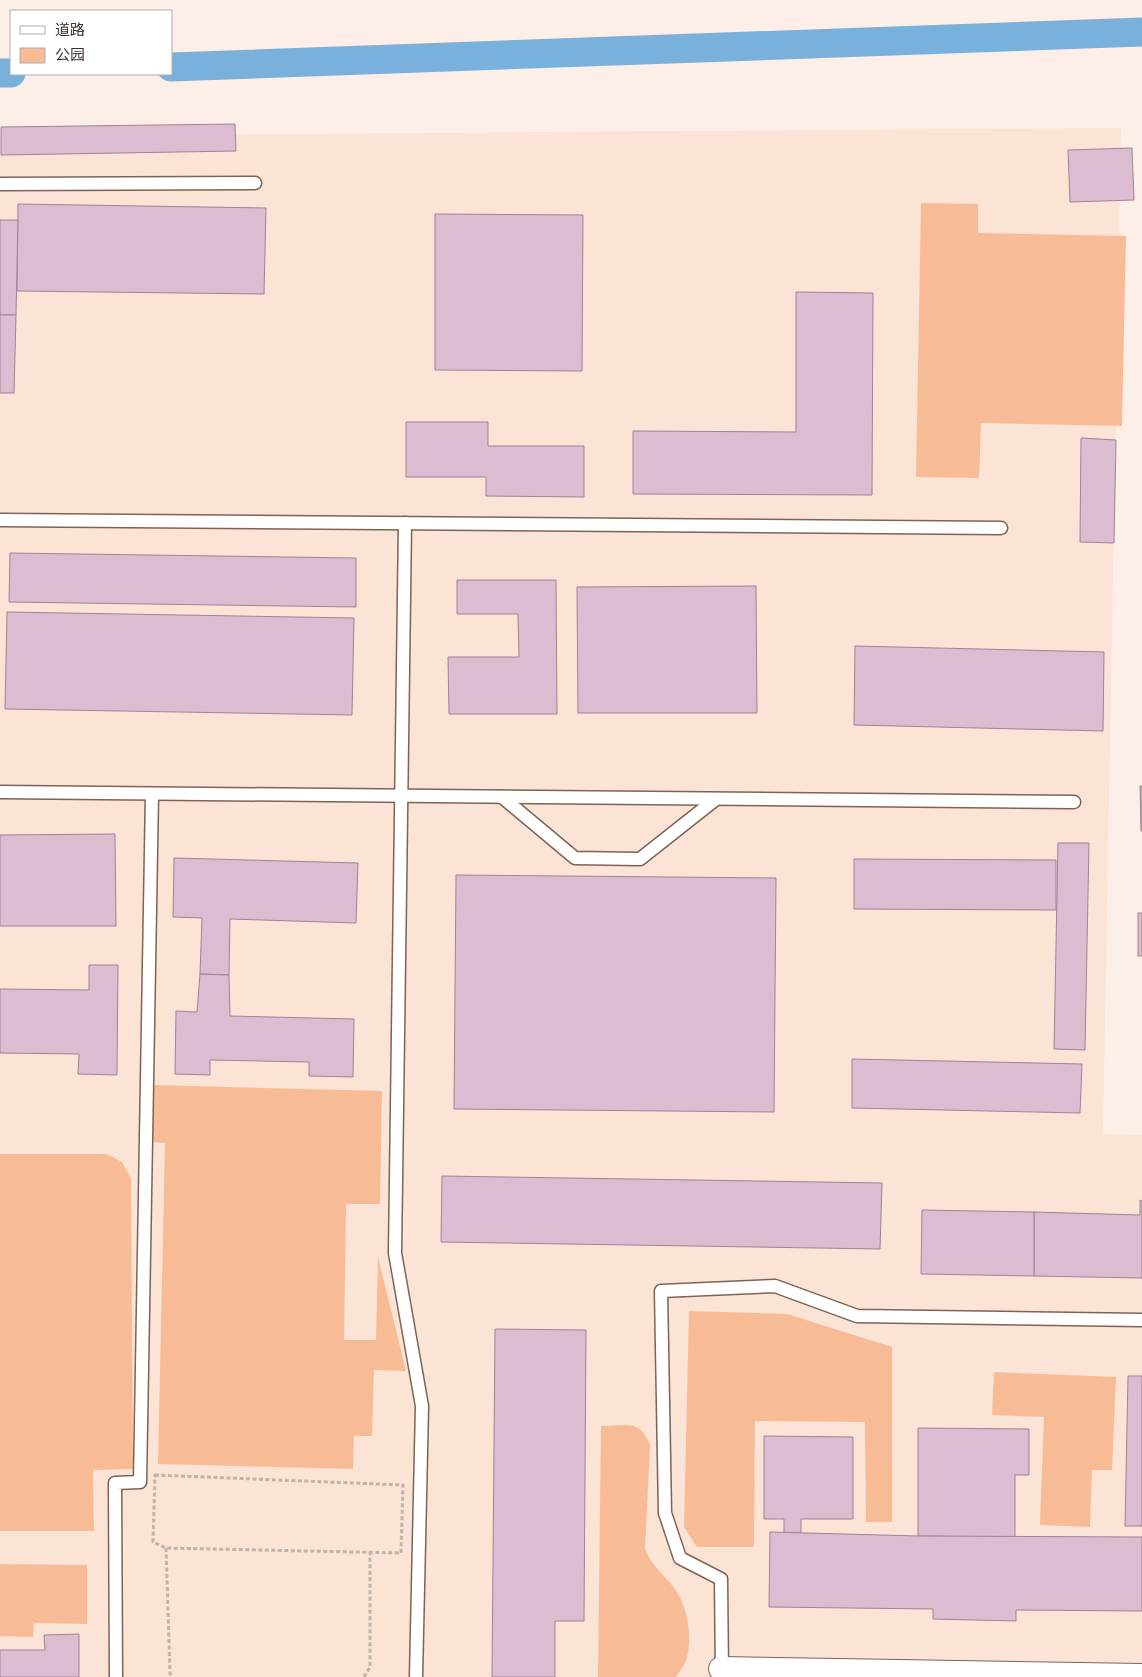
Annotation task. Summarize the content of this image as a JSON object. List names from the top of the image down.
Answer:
{
  "legend": ["道路", "公园"]
}
